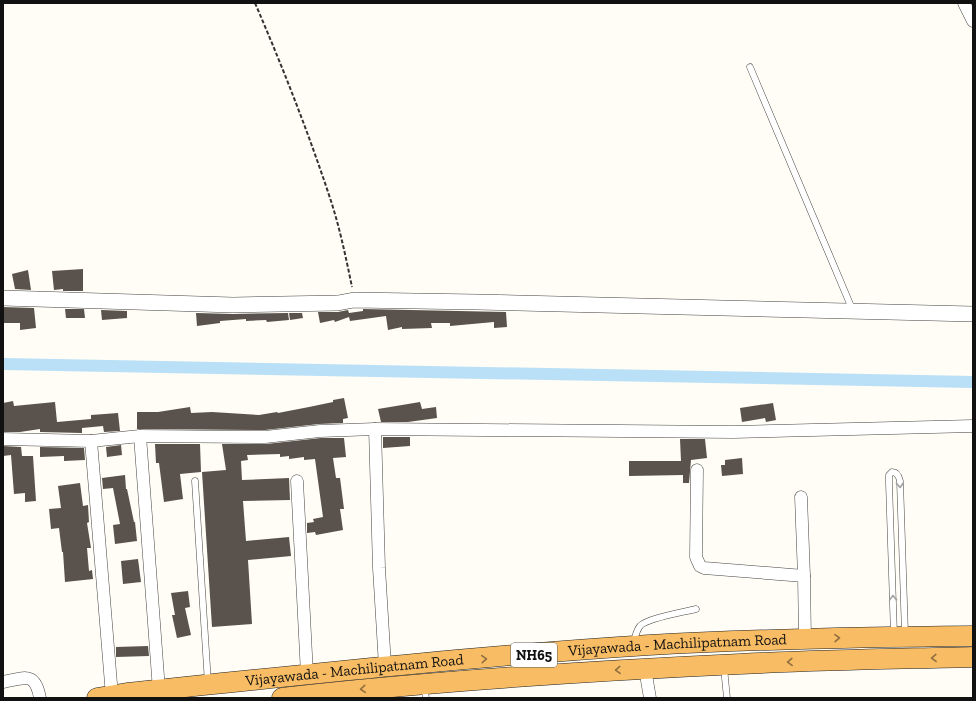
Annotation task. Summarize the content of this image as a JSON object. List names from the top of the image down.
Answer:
{
  "streets": {
    "highway": ["Vijayawada - Machilipatnam Road", "NH65"]
  }
}
